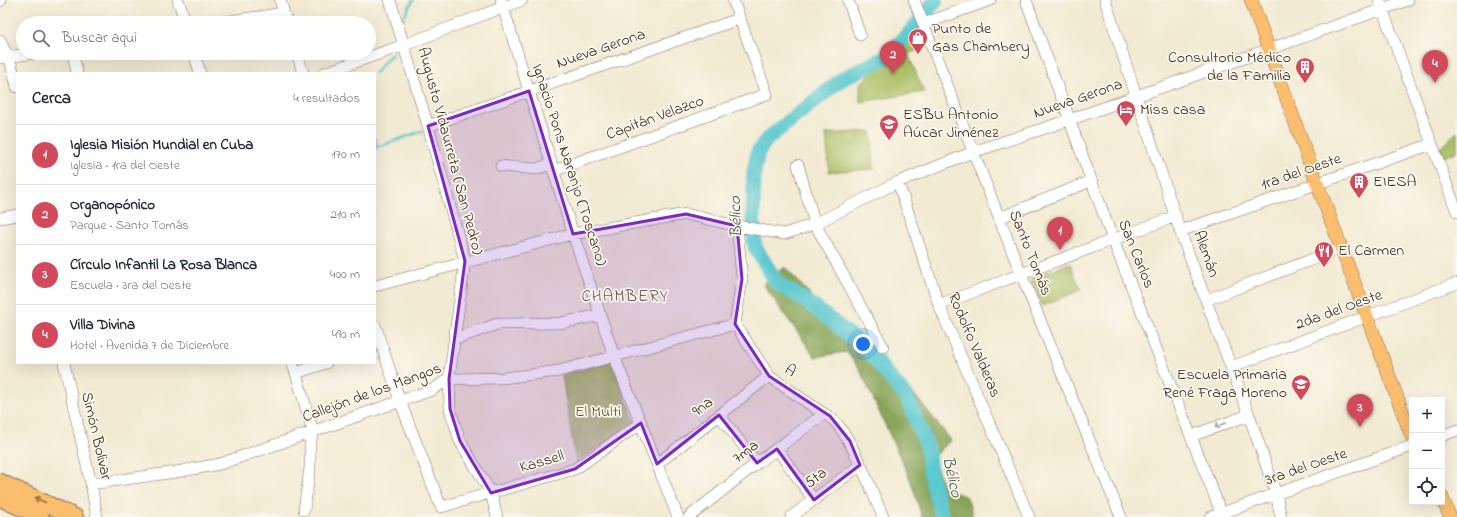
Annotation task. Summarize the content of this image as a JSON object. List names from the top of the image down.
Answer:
{
  "streets": {
    "street": [
      "Nueva Gerona",
      "Capitán Velazco",
      "Augusto Vidaurreta (San Pedro)",
      "Ignacio Pons Naranjo (Toscano)",
      "1ra del Oeste",
      "Santo Tomás",
      "San Carlos",
      "Alemán",
      "2da del Oeste",
      "Rodolfo Valderas",
      "A",
      "Callejón de los Mangos",
      "9na",
      "Simón Bolivar",
      "7ma",
      "Kassell",
      "3ra del Oeste",
      "5ta"
    ]
  },
  "crossings": [
    ["Nueva Gerona", "Capitán Velazco"],
    ["Nueva Gerona", "Augusto Vidaurreta (San Pedro)"],
    ["Nueva Gerona", "Ignacio Pons Naranjo (Toscano)"],
    ["Nueva Gerona", "Santo Tomás"],
    ["Nueva Gerona", "San Carlos"],
    ["Nueva Gerona", "Alemán"],
    ["Nueva Gerona", "Rodolfo Valderas"],
    ["Capitán Velazco", "Ignacio Pons Naranjo (Toscano)"],
    ["Augusto Vidaurreta (San Pedro)", "Callejón de los Mangos"],
    ["Augusto Vidaurreta (San Pedro)", "Kassell"],
    ["Ignacio Pons Naranjo (Toscano)", "Callejón de los Mangos"],
    ["Ignacio Pons Naranjo (Toscano)", "9na"],
    ["Ignacio Pons Naranjo (Toscano)", "Kassell"],
    ["1ra del Oeste", "Alemán"],
    ["San Carlos", "3ra del Oeste"],
    ["Alemán", "2da del Oeste"],
    ["Alemán", "3ra del Oeste"],
    ["A", "Callejón de los Mangos"],
    ["A", "9na"],
    ["A", "7ma"],
    ["A", "5ta"],
    ["Callejón de los Mangos", "Simón Bolivar"],
    ["Callejón de los Mangos", "Kassell"]
  ],
  "districts": ["CHAMBERY"],
  "water": ["Bélico"],
  "parks": ["El Multi"],
  "places": {
    "shop": ["Punto de Gas Chambery"],
    "building": ["Consultorio Médico de la Familia", "EIESA"],
    "hotel": ["Miss casa"],
    "school or university": ["ESBU Antonio Aúcar Jiménez", "Escuela Primaria René Fraga Moreno"],
    "restaurant": ["El Carmen"]
  },
  "page": {
    "search": "Buscar aquí",
    "pins": [
      "2",
      "4",
      "1",
      "3"
    ],
    "heading": ["Cerca", "4 resultados"],
    "list": [
      {
        "mark": "1",
        "name": "Iglesia Misión Mundial en Cuba",
        "note": "Iglesia · 1ra del Oeste",
        "value": "170 m"
      },
      {
        "mark": "2",
        "name": "Organopónico",
        "note": "Parque · Santo Tomás",
        "value": "210 m"
      },
      {
        "mark": "3",
        "name": "Círculo Infantil La Rosa Blanca",
        "note": "Escuela · 3ra del Oeste",
        "value": "400 m"
      },
      {
        "mark": "4",
        "name": "Villa Divina",
        "note": "Hotel · Avenida 7 de Diciembre",
        "value": "490 m"
      }
    ],
    "map_buttons": ["+", "−"]
  }
}
